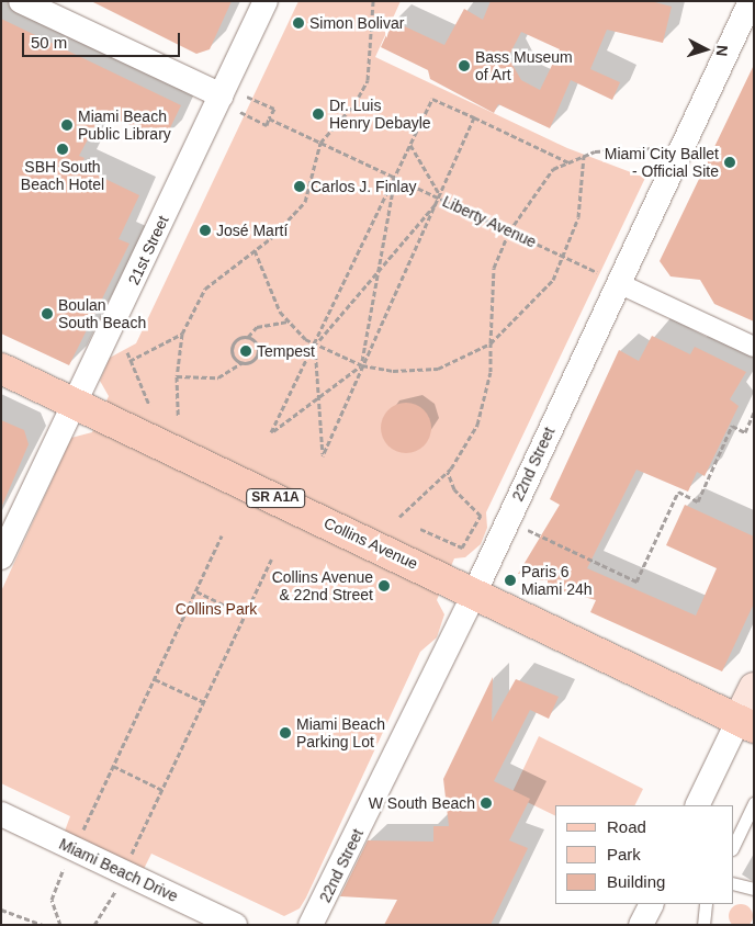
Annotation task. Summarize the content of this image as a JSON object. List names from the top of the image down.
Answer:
{
  "streets": {
    "main road": ["SR A1A", "Collins Avenue"],
    "street": ["21st Street", "22nd Street", "Miami Beach Drive"],
    "path": ["Liberty Avenue"]
  },
  "crossings": [
    ["Liberty Avenue", "22nd Street"],
    ["21st Street", "Collins Avenue"],
    ["22nd Street", "Collins Avenue"]
  ],
  "parks": ["Collins Park"],
  "places": [
    "Simon Bolivar",
    "Bass Museum of Art",
    "Dr. Luis Henry Debayle",
    "Miami Beach Public Library",
    "SBH South Beach Hotel",
    "Miami City Ballet - Official Site",
    "Carlos J. Finlay",
    "José Martí",
    "Boulan South Beach",
    "Tempest",
    "Paris 6 Miami 24h",
    "Collins Avenue & 22nd Street",
    "Miami Beach Parking Lot",
    "W South Beach"
  ],
  "legend": ["Road", "Park", "Building"],
  "scale_bar": "50 m",
  "north": "right"
}
